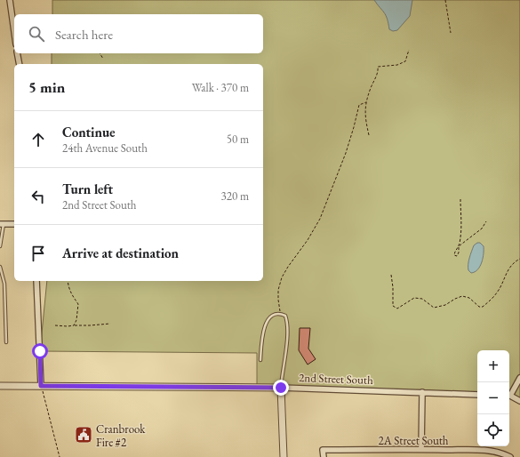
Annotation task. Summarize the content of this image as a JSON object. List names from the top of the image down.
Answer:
{
  "streets": {
    "street": ["2nd Street South", "2A Street South"]
  },
  "places": {
    "public building": ["Cranbrook Fire #2"]
  },
  "page": {
    "search": "Search here",
    "heading": ["5 min", "Walk · 370 m"],
    "list": [
      ["Continue", "24th Avenue South", "50 m"],
      ["Turn left", "2nd Street South", "320 m"],
      "Arrive at destination"
    ],
    "map_buttons": ["+", "−"]
  }
}
